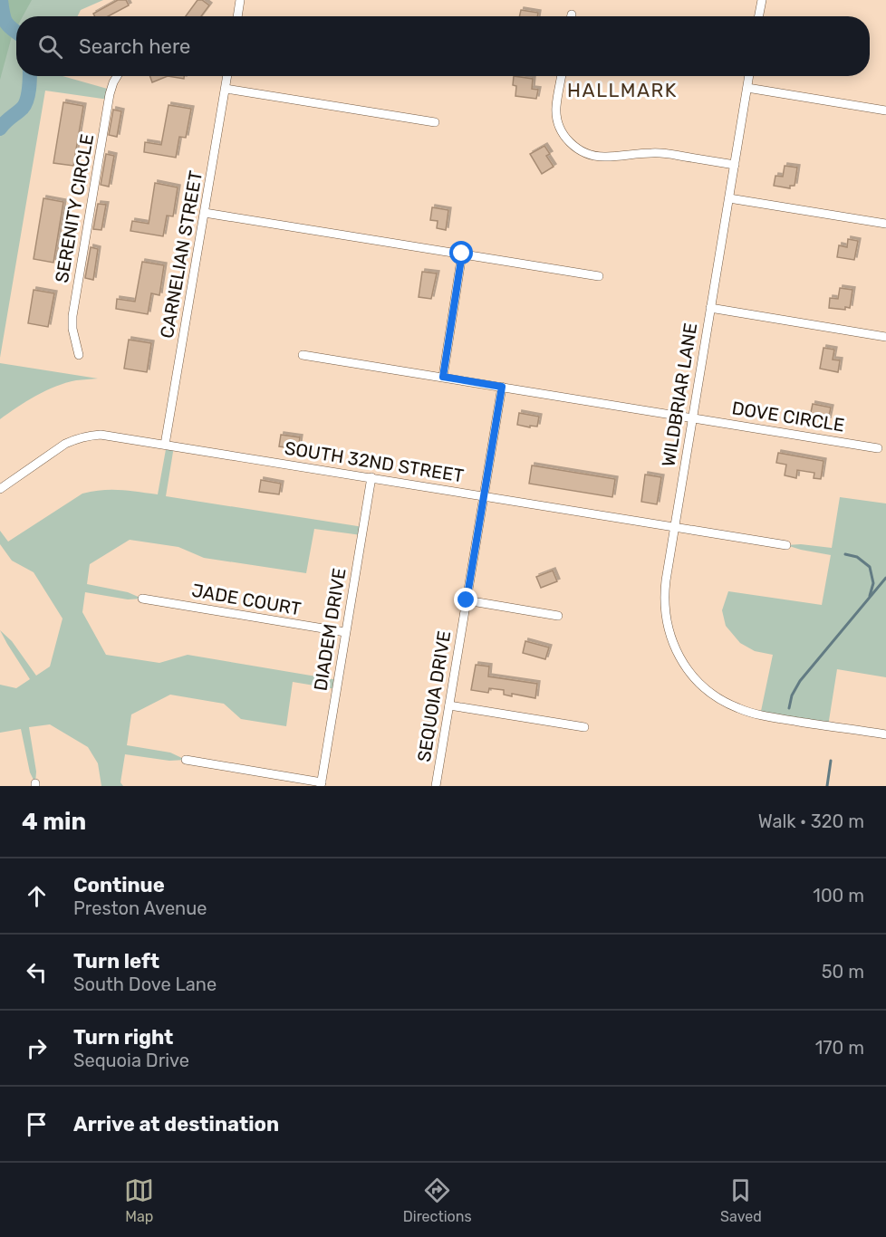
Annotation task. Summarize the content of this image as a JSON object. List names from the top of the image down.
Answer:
{
  "streets": {
    "street": [
      "SERENITY CIRCLE",
      "CARNELIAN STREET",
      "WILDBRIAR LANE",
      "DOVE CIRCLE",
      "SOUTH 32ND STREET",
      "JADE COURT",
      "DIADEM DRIVE",
      "SEQUOIA DRIVE"
    ]
  },
  "crossings": [
    ["CARNELIAN STREET", "SOUTH 32ND STREET"],
    ["WILDBRIAR LANE", "DOVE CIRCLE"],
    ["WILDBRIAR LANE", "SOUTH 32ND STREET"],
    ["DOVE CIRCLE", "SEQUOIA DRIVE"],
    ["SOUTH 32ND STREET", "DIADEM DRIVE"],
    ["SOUTH 32ND STREET", "SEQUOIA DRIVE"],
    ["JADE COURT", "DIADEM DRIVE"]
  ],
  "districts": ["HALLMARK"],
  "page": {
    "search": "Search here",
    "heading": ["4 min", "Walk · 320 m"],
    "list": [
      ["Continue", "Preston Avenue", "100 m"],
      ["Turn left", "South Dove Lane", "50 m"],
      ["Turn right", "Sequoia Drive", "170 m"],
      "Arrive at destination"
    ],
    "nav": ["Map", "Directions", "Saved"]
  }
}
